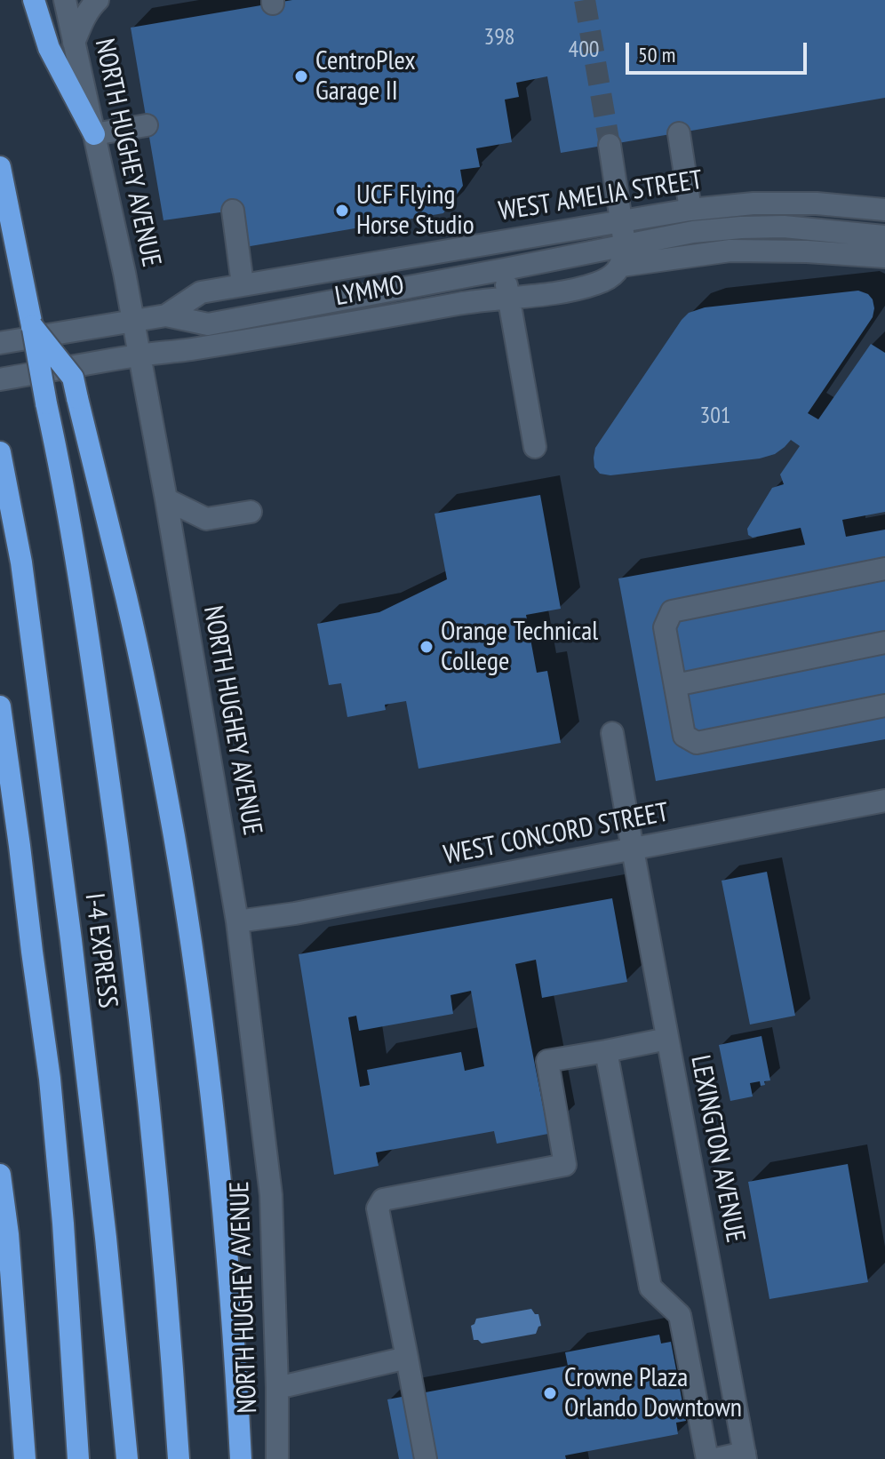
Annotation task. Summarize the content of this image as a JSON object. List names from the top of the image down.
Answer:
{
  "streets": {
    "highway": ["I-4 EXPRESS"],
    "street": [
      "NORTH HUGHEY AVENUE",
      "WEST AMELIA STREET",
      "LYMMO",
      "WEST CONCORD STREET",
      "LEXINGTON AVENUE"
    ]
  },
  "crossings": [
    ["NORTH HUGHEY AVENUE", "WEST AMELIA STREET"],
    ["NORTH HUGHEY AVENUE", "LYMMO"],
    ["NORTH HUGHEY AVENUE", "WEST CONCORD STREET"],
    ["WEST CONCORD STREET", "LEXINGTON AVENUE"]
  ],
  "places": [
    "CentroPlex Garage II",
    "UCF Flying Horse Studio",
    "Orange Technical College",
    "Crowne Plaza Orlando Downtown"
  ],
  "house_numbers": ["398", "400", "301"],
  "scale_bar": "50 m"
}
